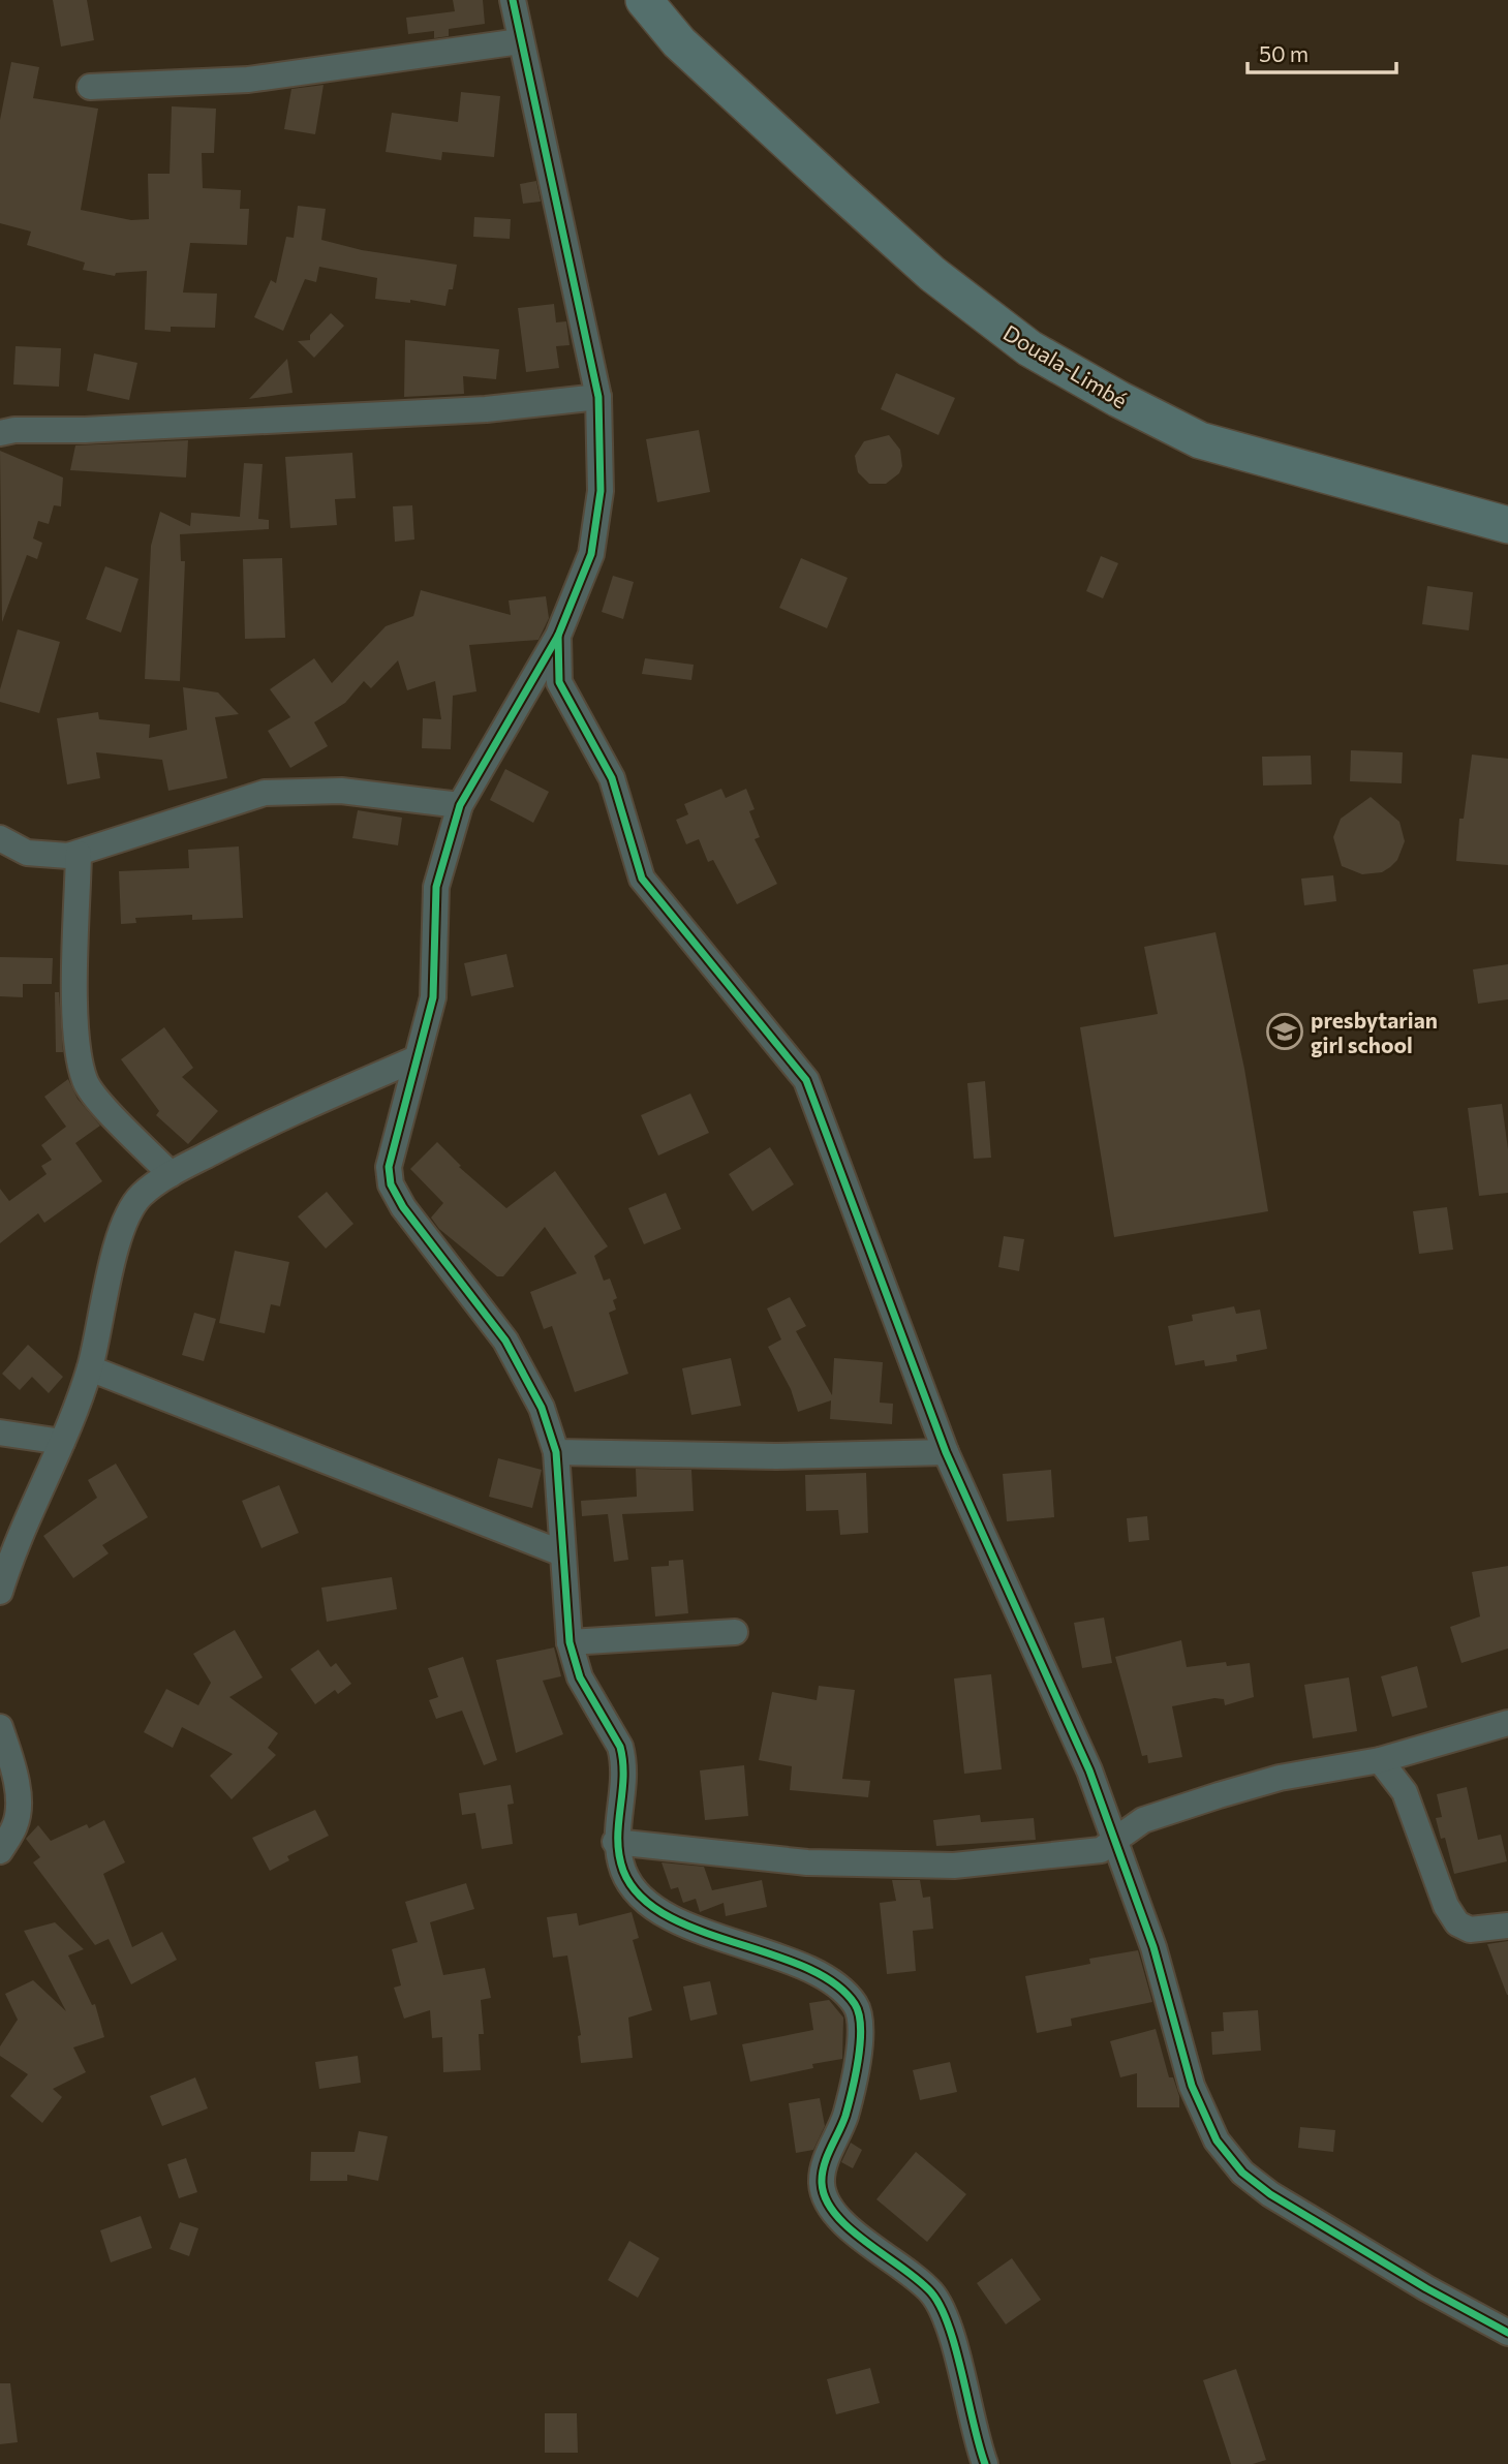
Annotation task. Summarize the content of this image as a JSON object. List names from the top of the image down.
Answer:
{
  "streets": {
    "highway": ["Douala-Limbé"]
  },
  "places": {
    "school or university": ["presbytarian girl school"]
  },
  "scale_bar": "50 m"
}
